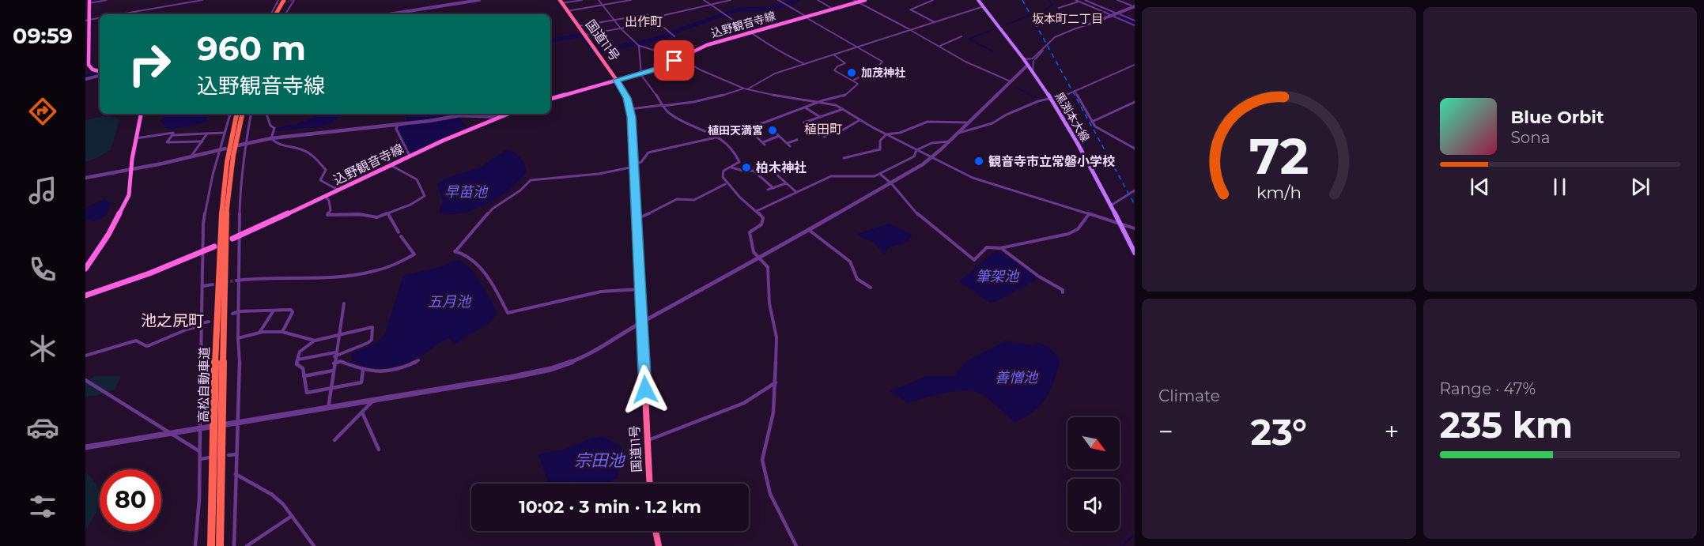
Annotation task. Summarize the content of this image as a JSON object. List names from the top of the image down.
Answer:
{
  "streets": {
    "highway": ["国道11号", "高松自動車道"],
    "main road": ["込野観音寺線", "黒渕本大線"]
  },
  "crossings": [
    ["込野観音寺線", "国道11号"]
  ],
  "districts": [
    "坂本町二丁目",
    "出作町",
    "植田町",
    "池之尻町"
  ],
  "water": [
    "早苗池",
    "筆架池",
    "五月池",
    "善憎池",
    "宗田池"
  ],
  "places": [
    "加茂神社",
    "植田天満宮",
    "観音寺市立常磐小学校",
    "柏木神社"
  ],
  "north": "bottom right",
  "page": {
    "tabs": "09:59",
    "turn": ["960 m", "込野観音寺線"],
    "song": ["Blue Orbit", "Sona"],
    "tile": [
      "Climate",
      ["Range · 47%", "235 km"]
    ],
    "heat": ["−", "23°", "+"],
    "limit": "80",
    "trip": "10:02 · 3 min · 1.2 km",
    "gauge": ["72", "km/h"]
  }
}
